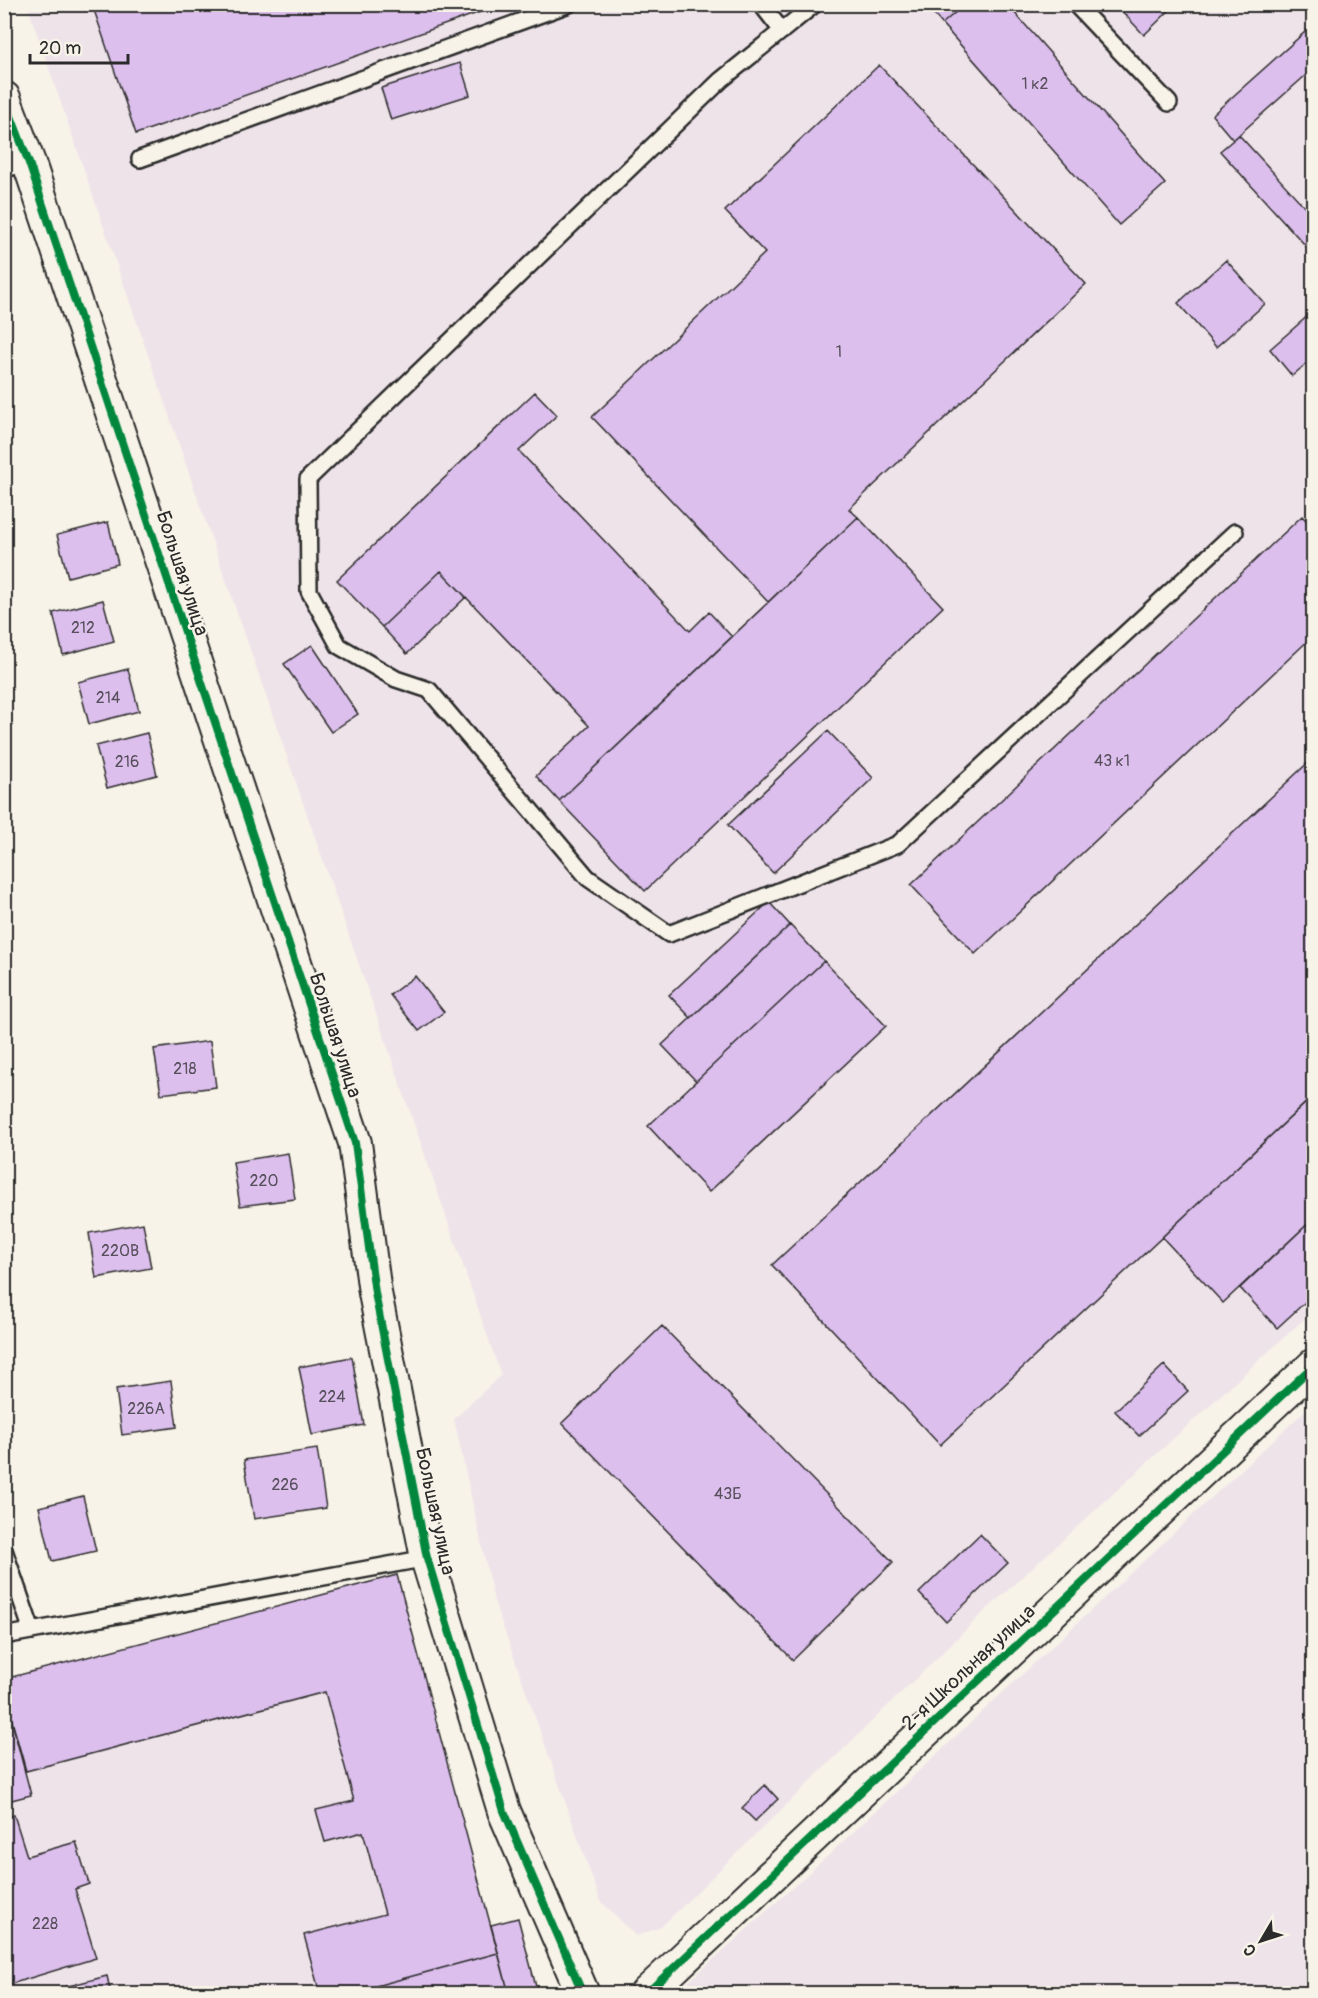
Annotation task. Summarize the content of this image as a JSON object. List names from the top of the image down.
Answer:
{
  "streets": {
    "street": ["Большая улица", "2-я Школьная улица"]
  },
  "house_numbers": [
    "1 к2",
    "1",
    "212",
    "214",
    "43 к1",
    "216",
    "218",
    "220",
    "220В",
    "224",
    "226А",
    "226",
    "43Б",
    "228"
  ],
  "scale_bar": "20 m",
  "north": "bottom left"
}
